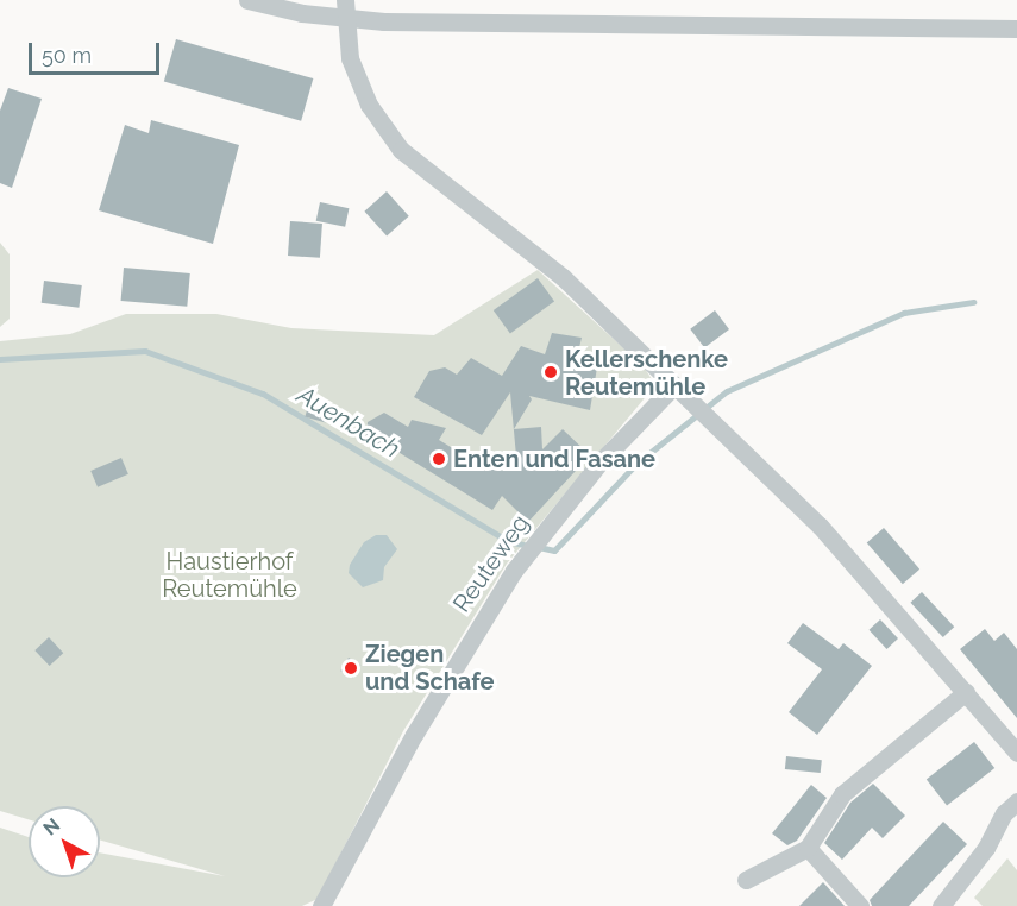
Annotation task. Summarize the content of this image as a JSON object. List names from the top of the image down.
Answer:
{
  "streets": {
    "street": ["Reuteweg"]
  },
  "water": ["Auenbach"],
  "parks": ["Haustierhof Reutemühle"],
  "places": ["Kellerschenke Reutemühle", "Enten und Fasane", "Ziegen und Schafe"],
  "scale_bar": "50 m",
  "north": "top left"
}
